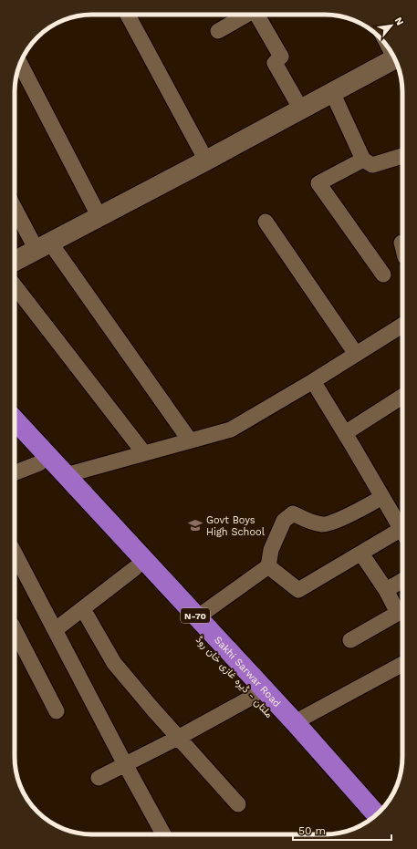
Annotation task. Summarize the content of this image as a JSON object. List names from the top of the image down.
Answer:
{
  "streets": {
    "highway": ["N-70", "Sakhi Sarwar Road", "ملتان - ڈیرہ غازی خان روڈ"]
  },
  "places": {
    "school or university": ["Govt Boys High School"]
  },
  "scale_bar": "50 m",
  "north": "top right"
}
